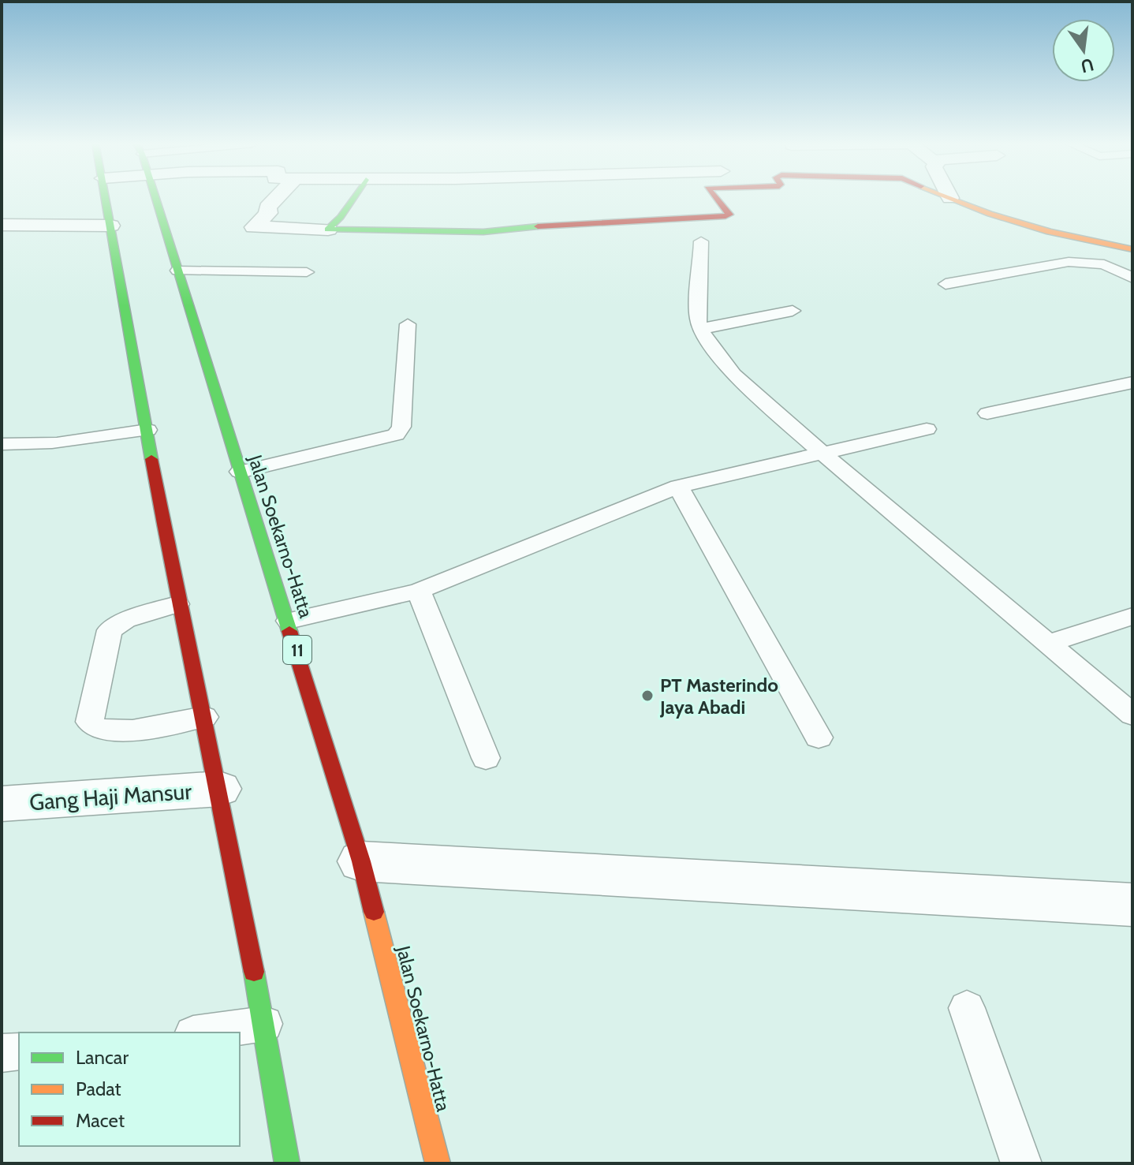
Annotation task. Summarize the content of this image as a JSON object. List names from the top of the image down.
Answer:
{
  "streets": {
    "main road": ["Jalan Soekarno-Hatta", "11"],
    "street": ["Gang Haji Mansur"]
  },
  "places": ["PT Masterindo Jaya Abadi"],
  "legend": ["Lancar", "Padat", "Macet"],
  "north": "bottom"
}
